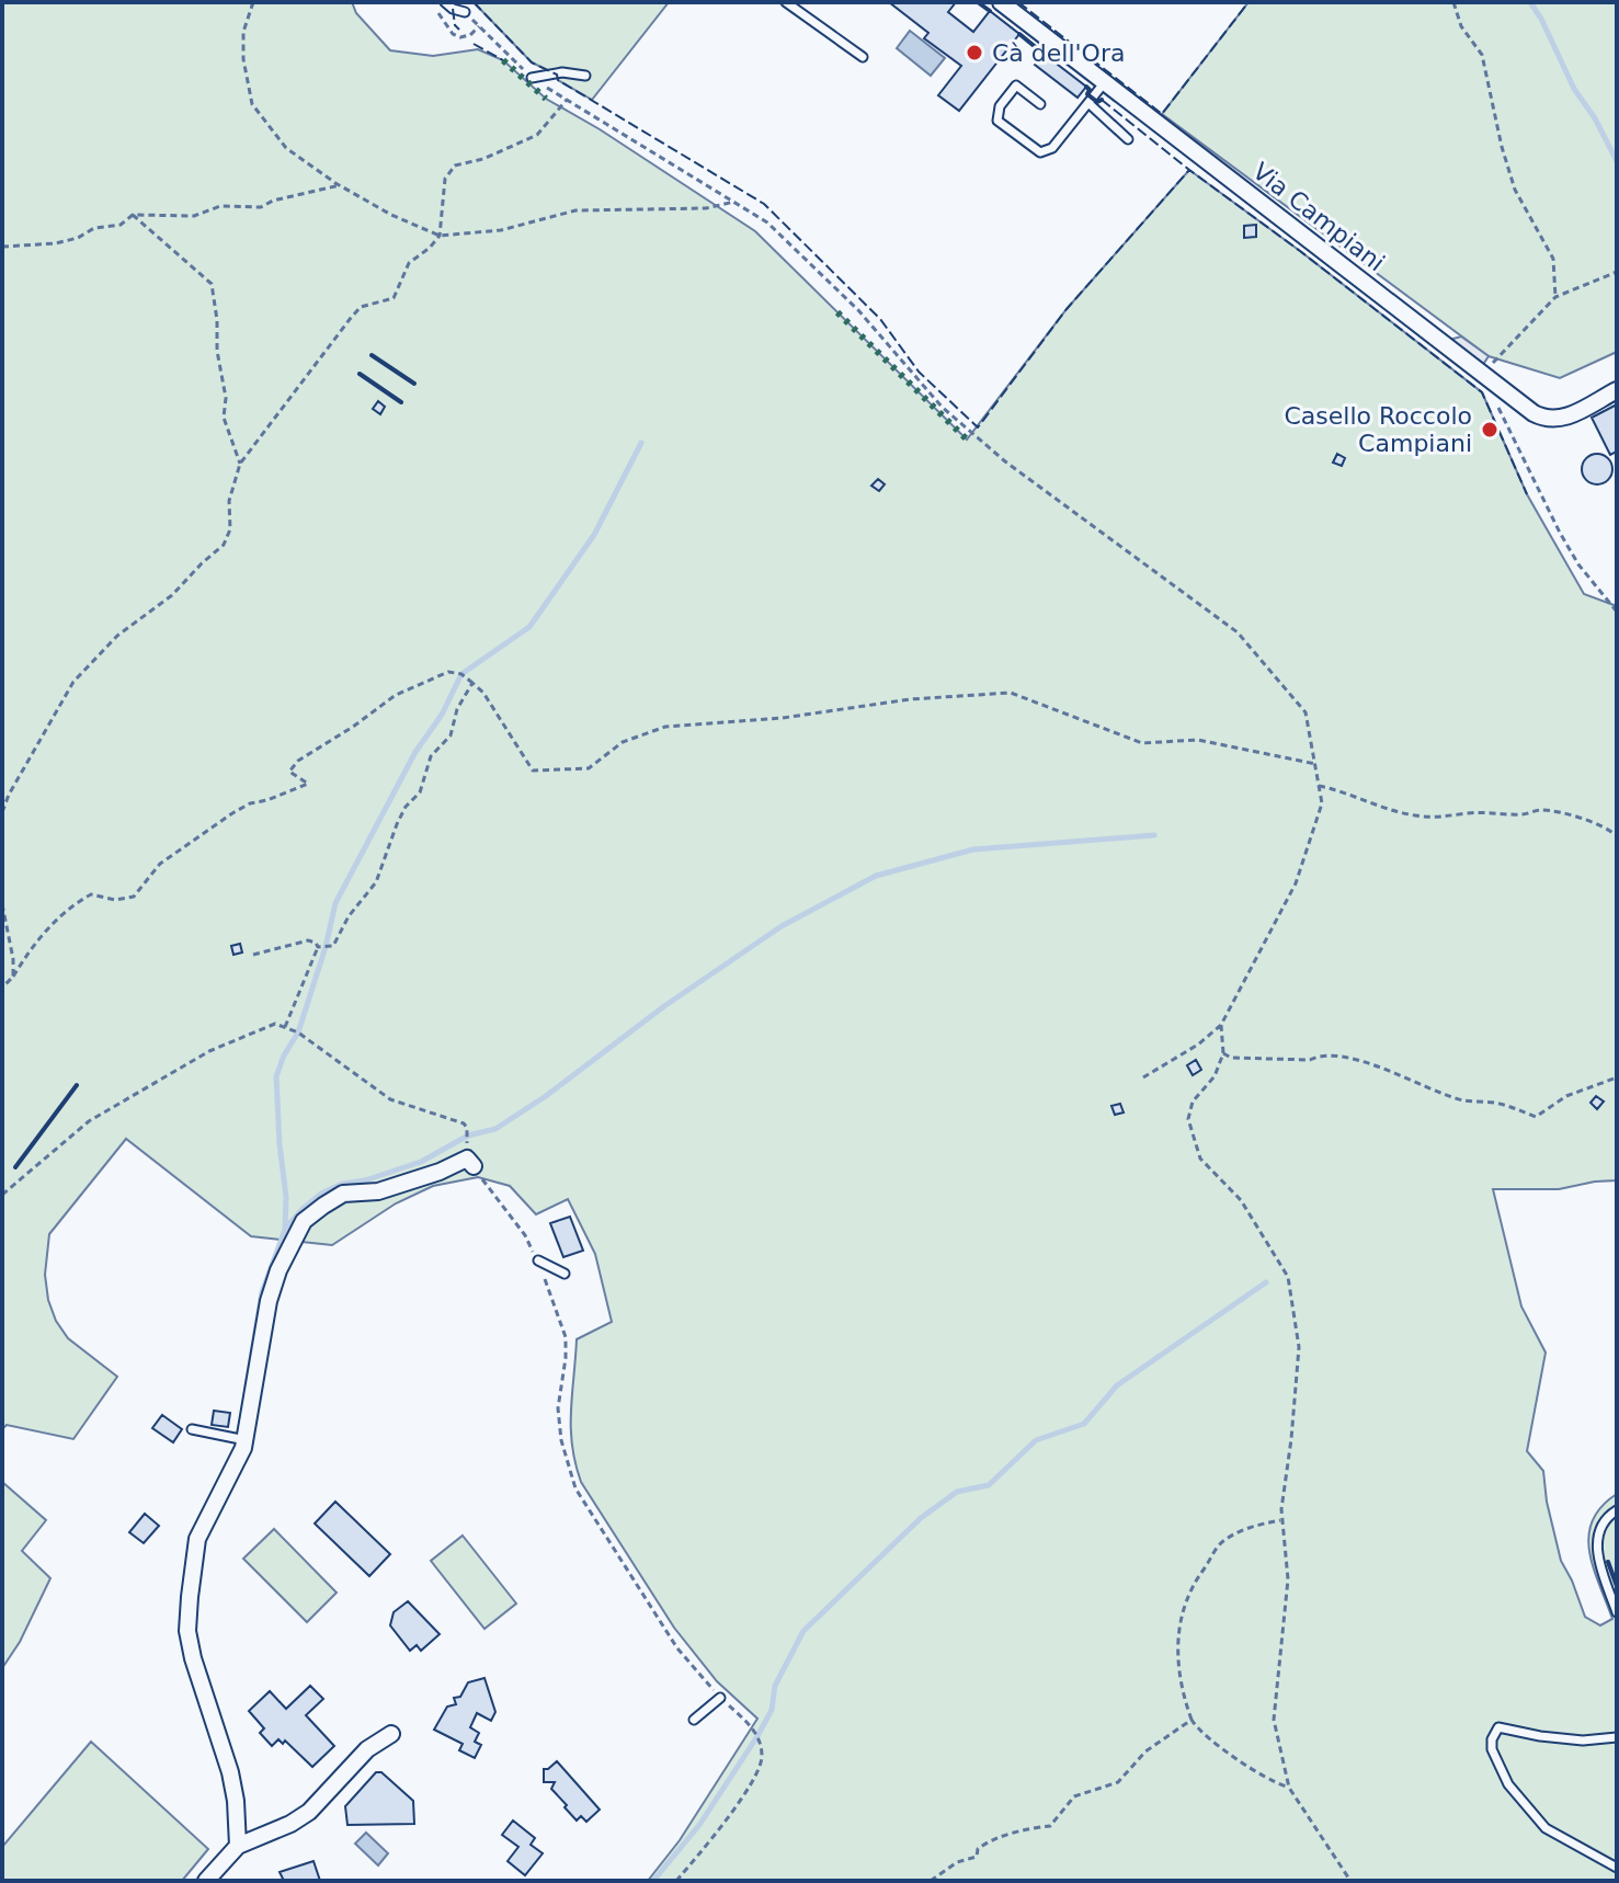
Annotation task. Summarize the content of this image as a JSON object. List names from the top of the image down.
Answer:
{
  "streets": {
    "street": ["Via Campiani"]
  },
  "places": ["Cà dell'Ora", "Casello Roccolo Campiani"]
}
